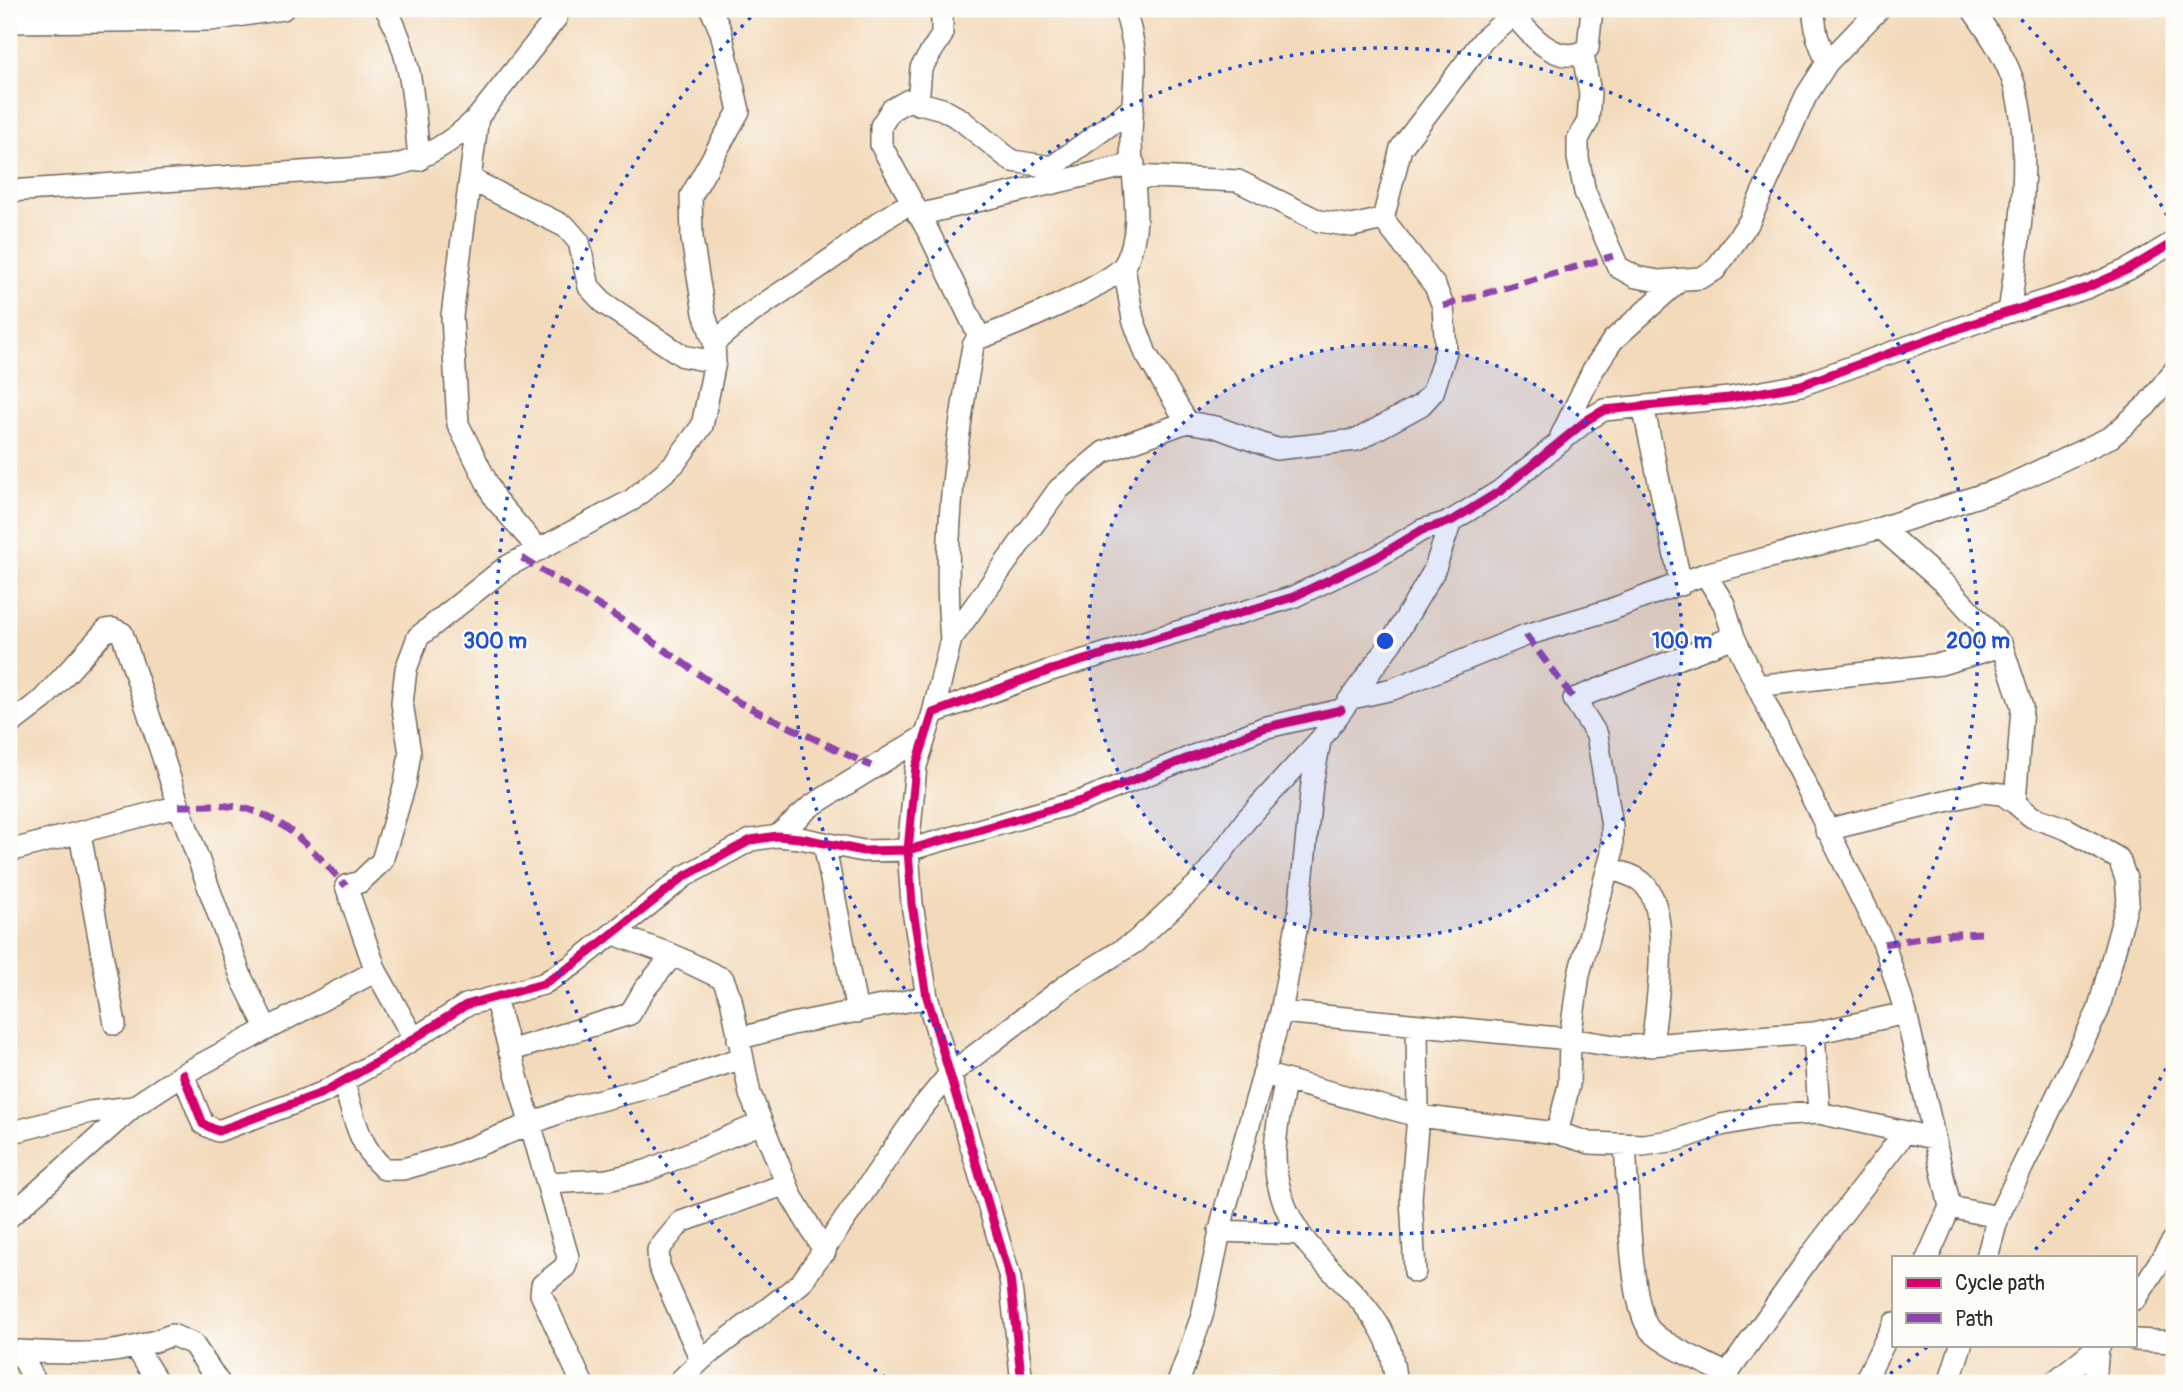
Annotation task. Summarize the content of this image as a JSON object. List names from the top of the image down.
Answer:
{
  "legend": ["Cycle path", "Path"],
  "rings": ["100 m", "200 m", "300 m"]
}
